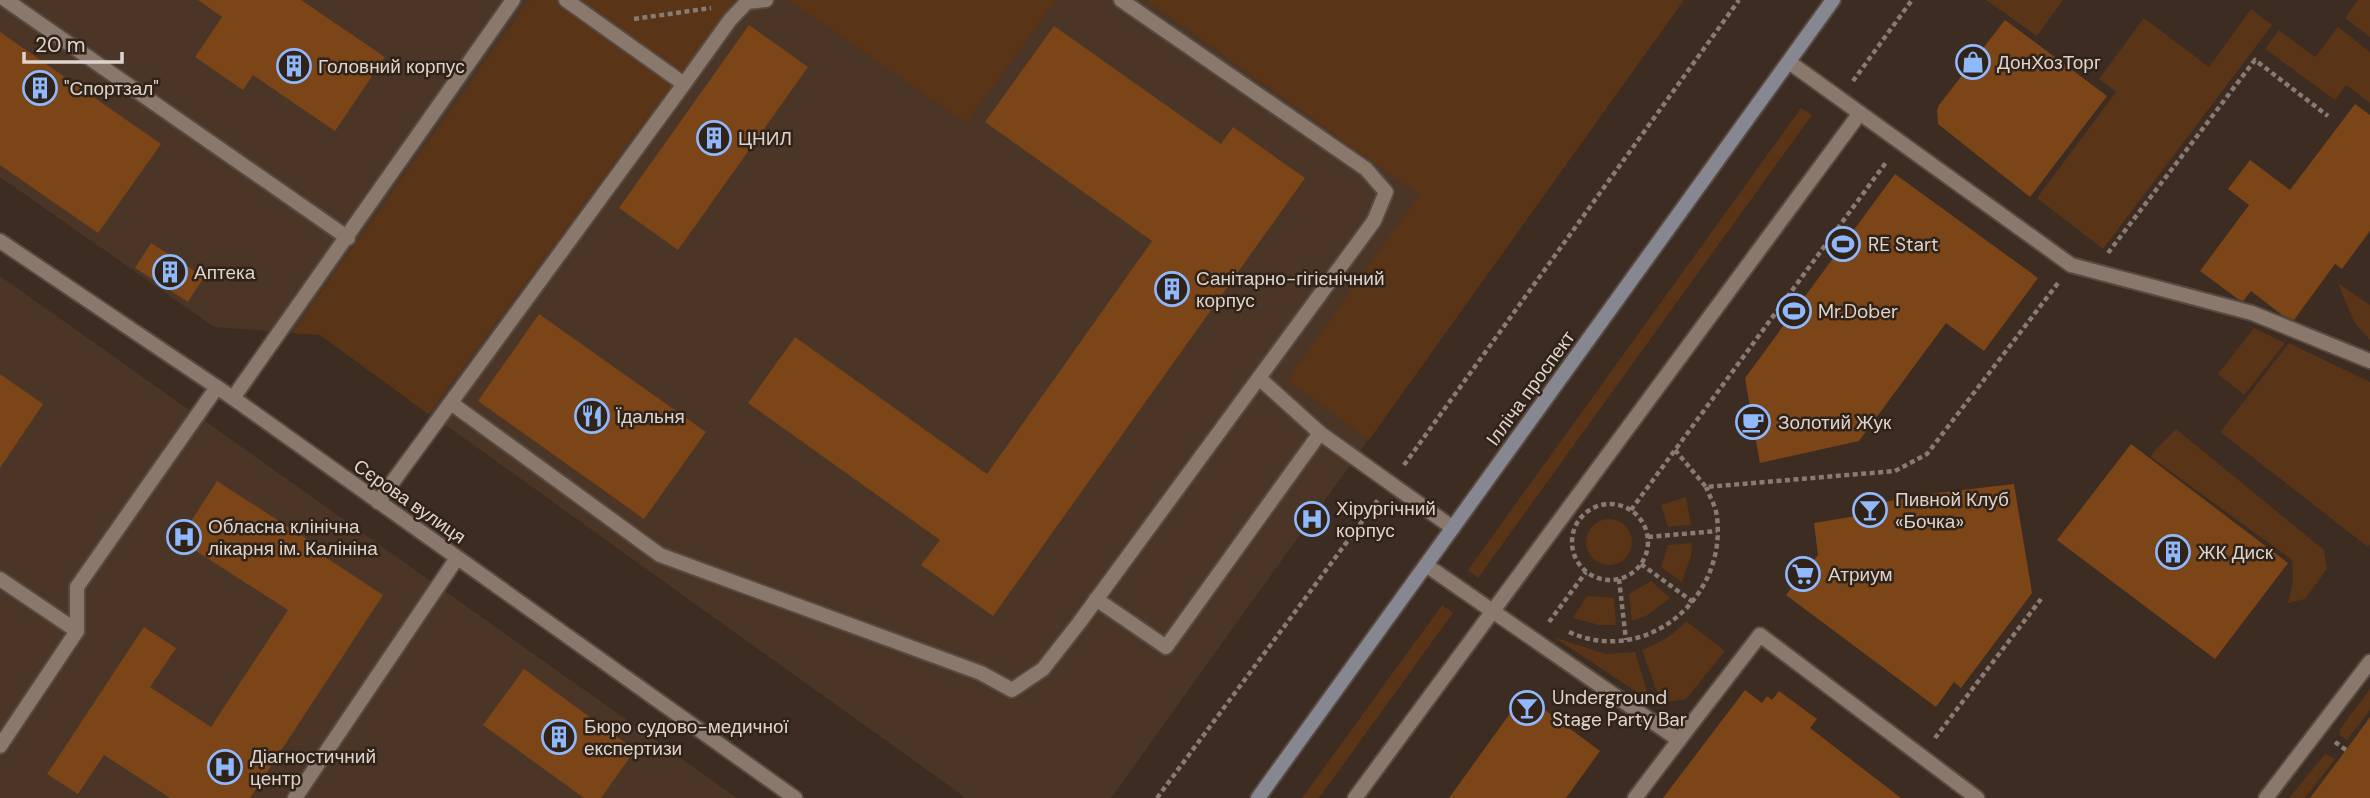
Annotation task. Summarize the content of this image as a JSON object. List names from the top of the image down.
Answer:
{
  "streets": {
    "main road": ["Ілліча проспект"],
    "street": ["Сєрова вулиця"]
  },
  "places": {
    "shop": ["ДонХозТорг"],
    "building": [
      "Головний корпус",
      "\"Спортзал\"",
      "ЦНИЛ",
      "Аптека",
      "Санітарно-гігієнічний корпус",
      "ЖК Диск",
      "Бюро судово-медичної експертизи"
    ],
    "sports": ["RE Start", "Mr.Dober"],
    "restaurant": ["Їдальня"],
    "cafe": ["Золотий Жук"],
    "bar": ["Пивной Клуб «Бочка»", "Underground Stage Party Bar"],
    "hospital": ["Хірургічний корпус", "Обласна клінічна лікарня ім. Калініна", "Діагностичний центр"],
    "supermarket": ["Атриум"]
  },
  "scale_bar": "20 m"
}
